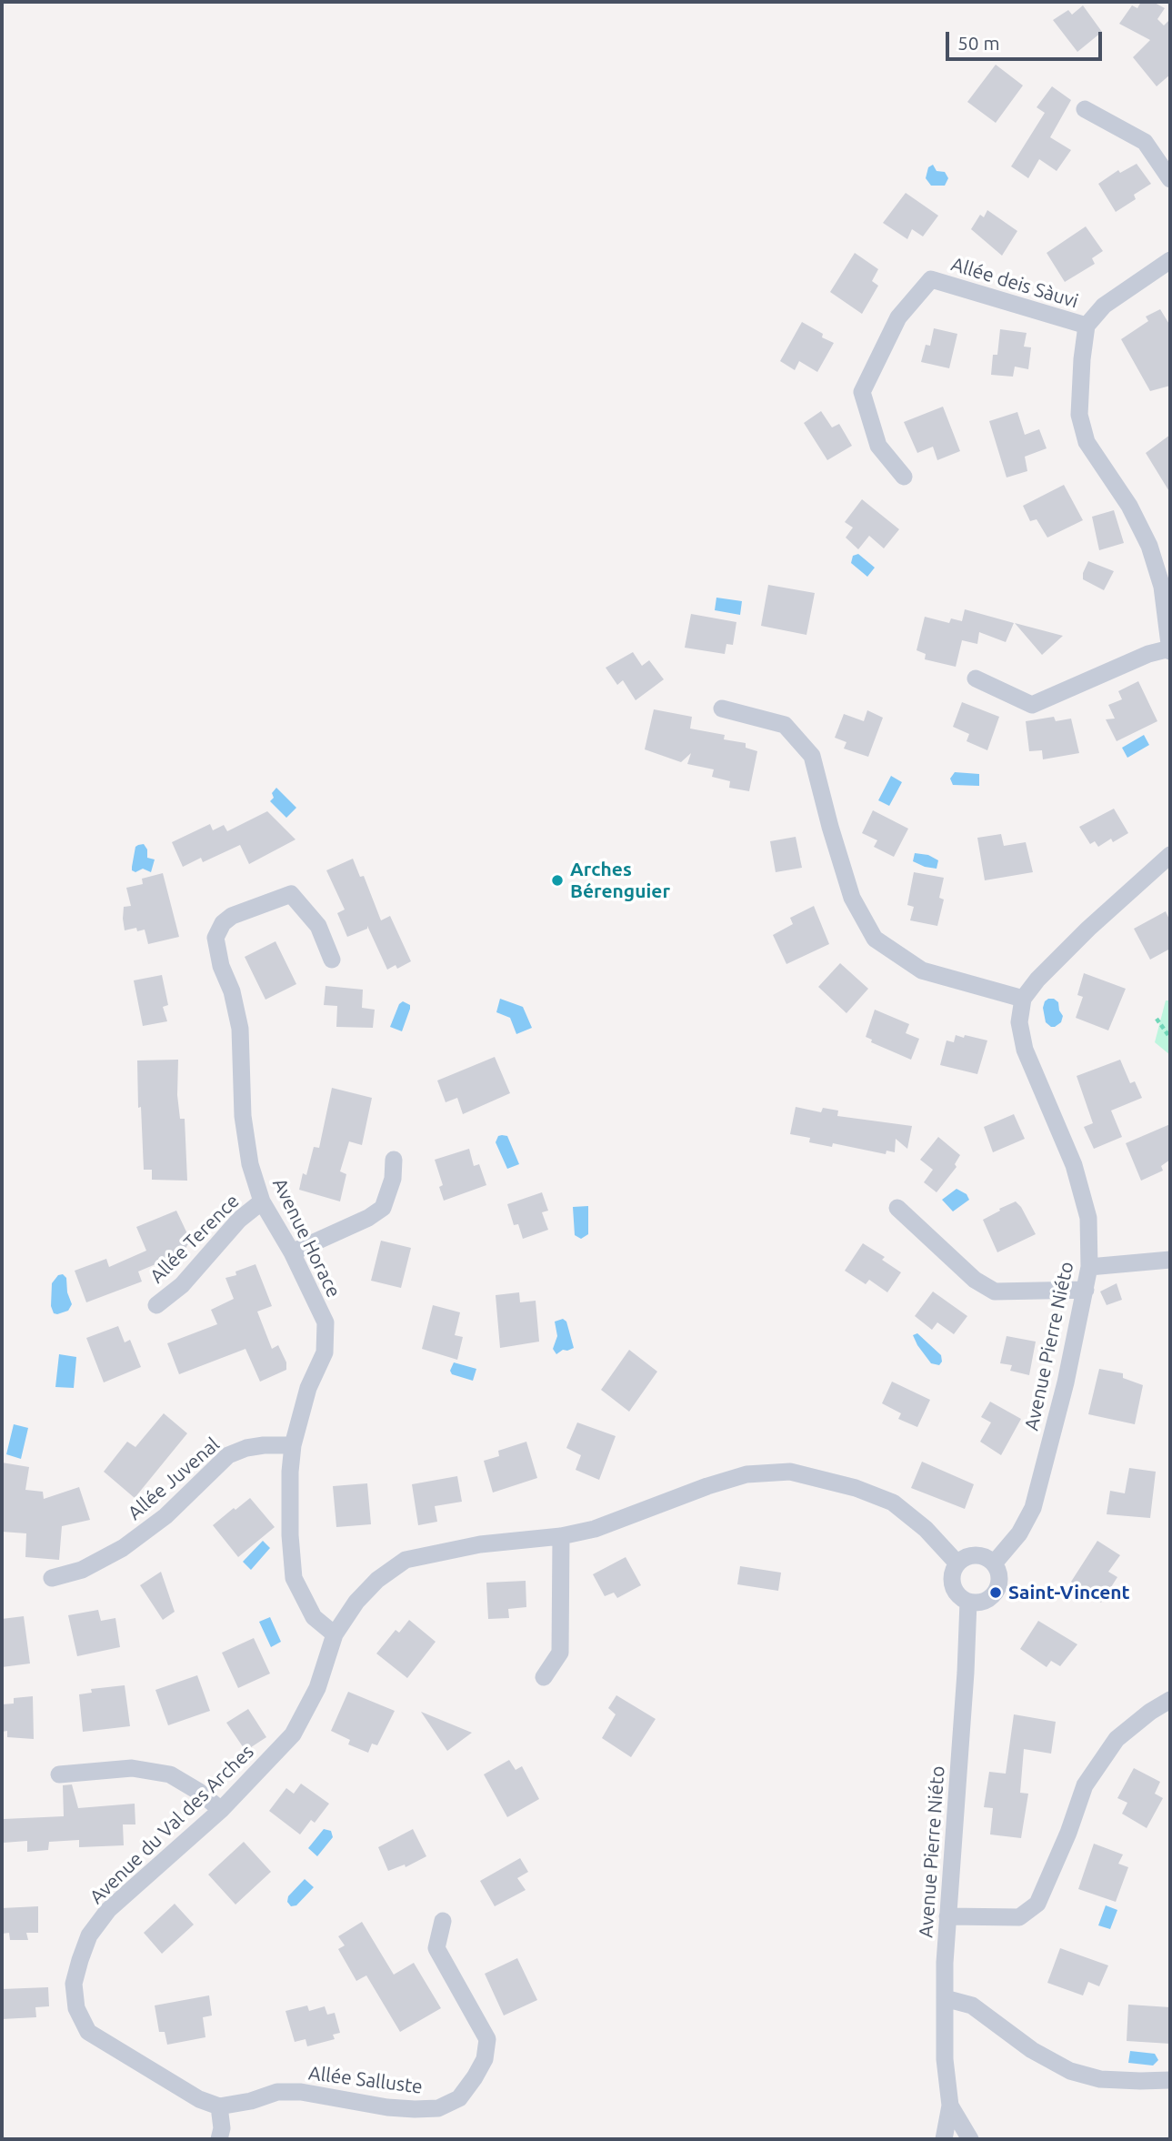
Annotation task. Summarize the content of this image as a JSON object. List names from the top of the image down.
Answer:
{
  "streets": {
    "street": [
      "Allée deis Sàuvi",
      "Avenue Horace",
      "Allée Terence",
      "Avenue Pierre Niéto",
      "Allée Juvenal",
      "Avenue du Val des Arches",
      "Allée Salluste"
    ]
  },
  "crossings": [
    ["Avenue Horace", "Allée Terence"],
    ["Avenue Horace", "Allée Juvenal"],
    ["Avenue Horace", "Avenue du Val des Arches"],
    ["Avenue Pierre Niéto", "Avenue du Val des Arches"],
    ["Avenue du Val des Arches", "Allée Salluste"]
  ],
  "places": ["Arches Bérenguier", "Saint-Vincent"],
  "scale_bar": "50 m"
}
